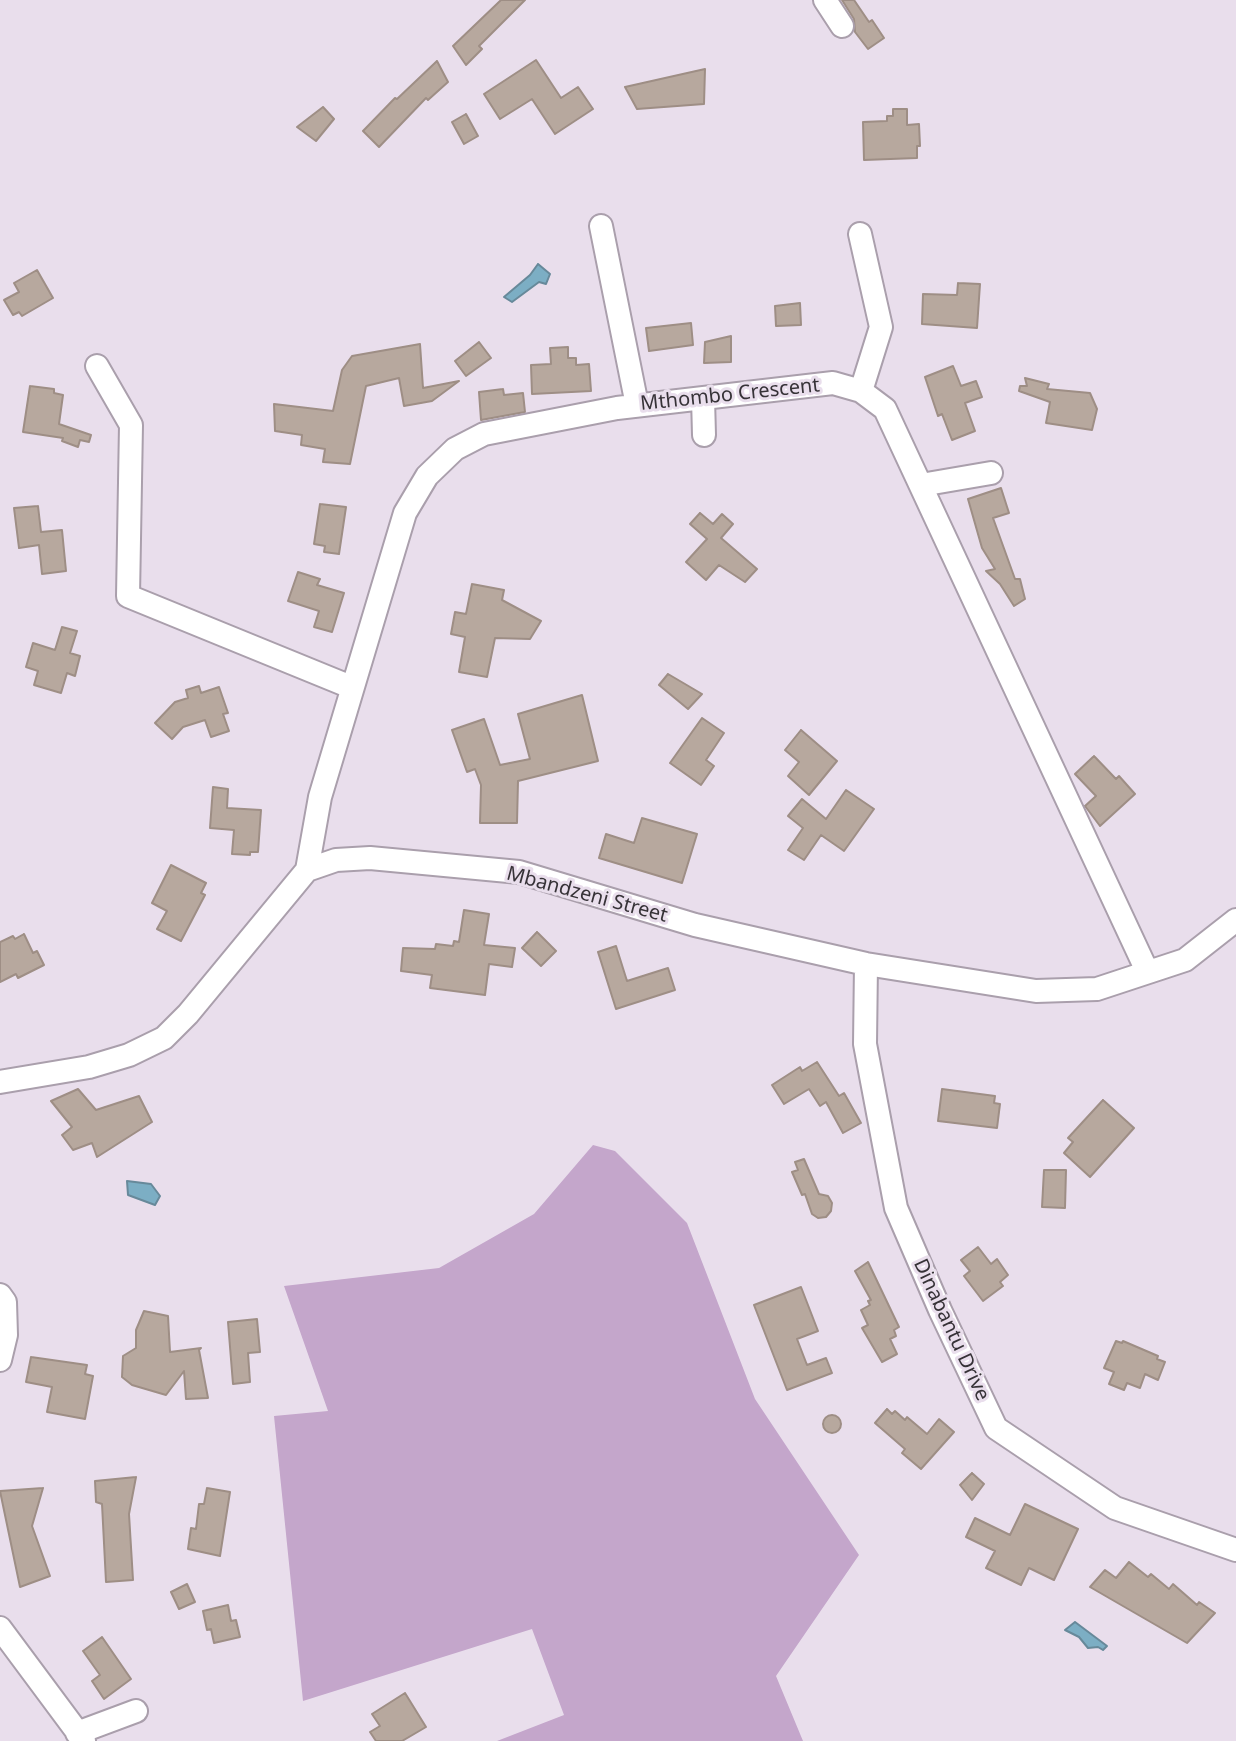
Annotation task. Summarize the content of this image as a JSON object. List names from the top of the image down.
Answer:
{
  "streets": {
    "street": ["Mthombo Crescent", "Mbandzeni Street", "Dinabantu Drive"]
  },
  "crossings": [
    ["Mthombo Crescent", "Mbandzeni Street"],
    ["Mbandzeni Street", "Dinabantu Drive"]
  ]
}
